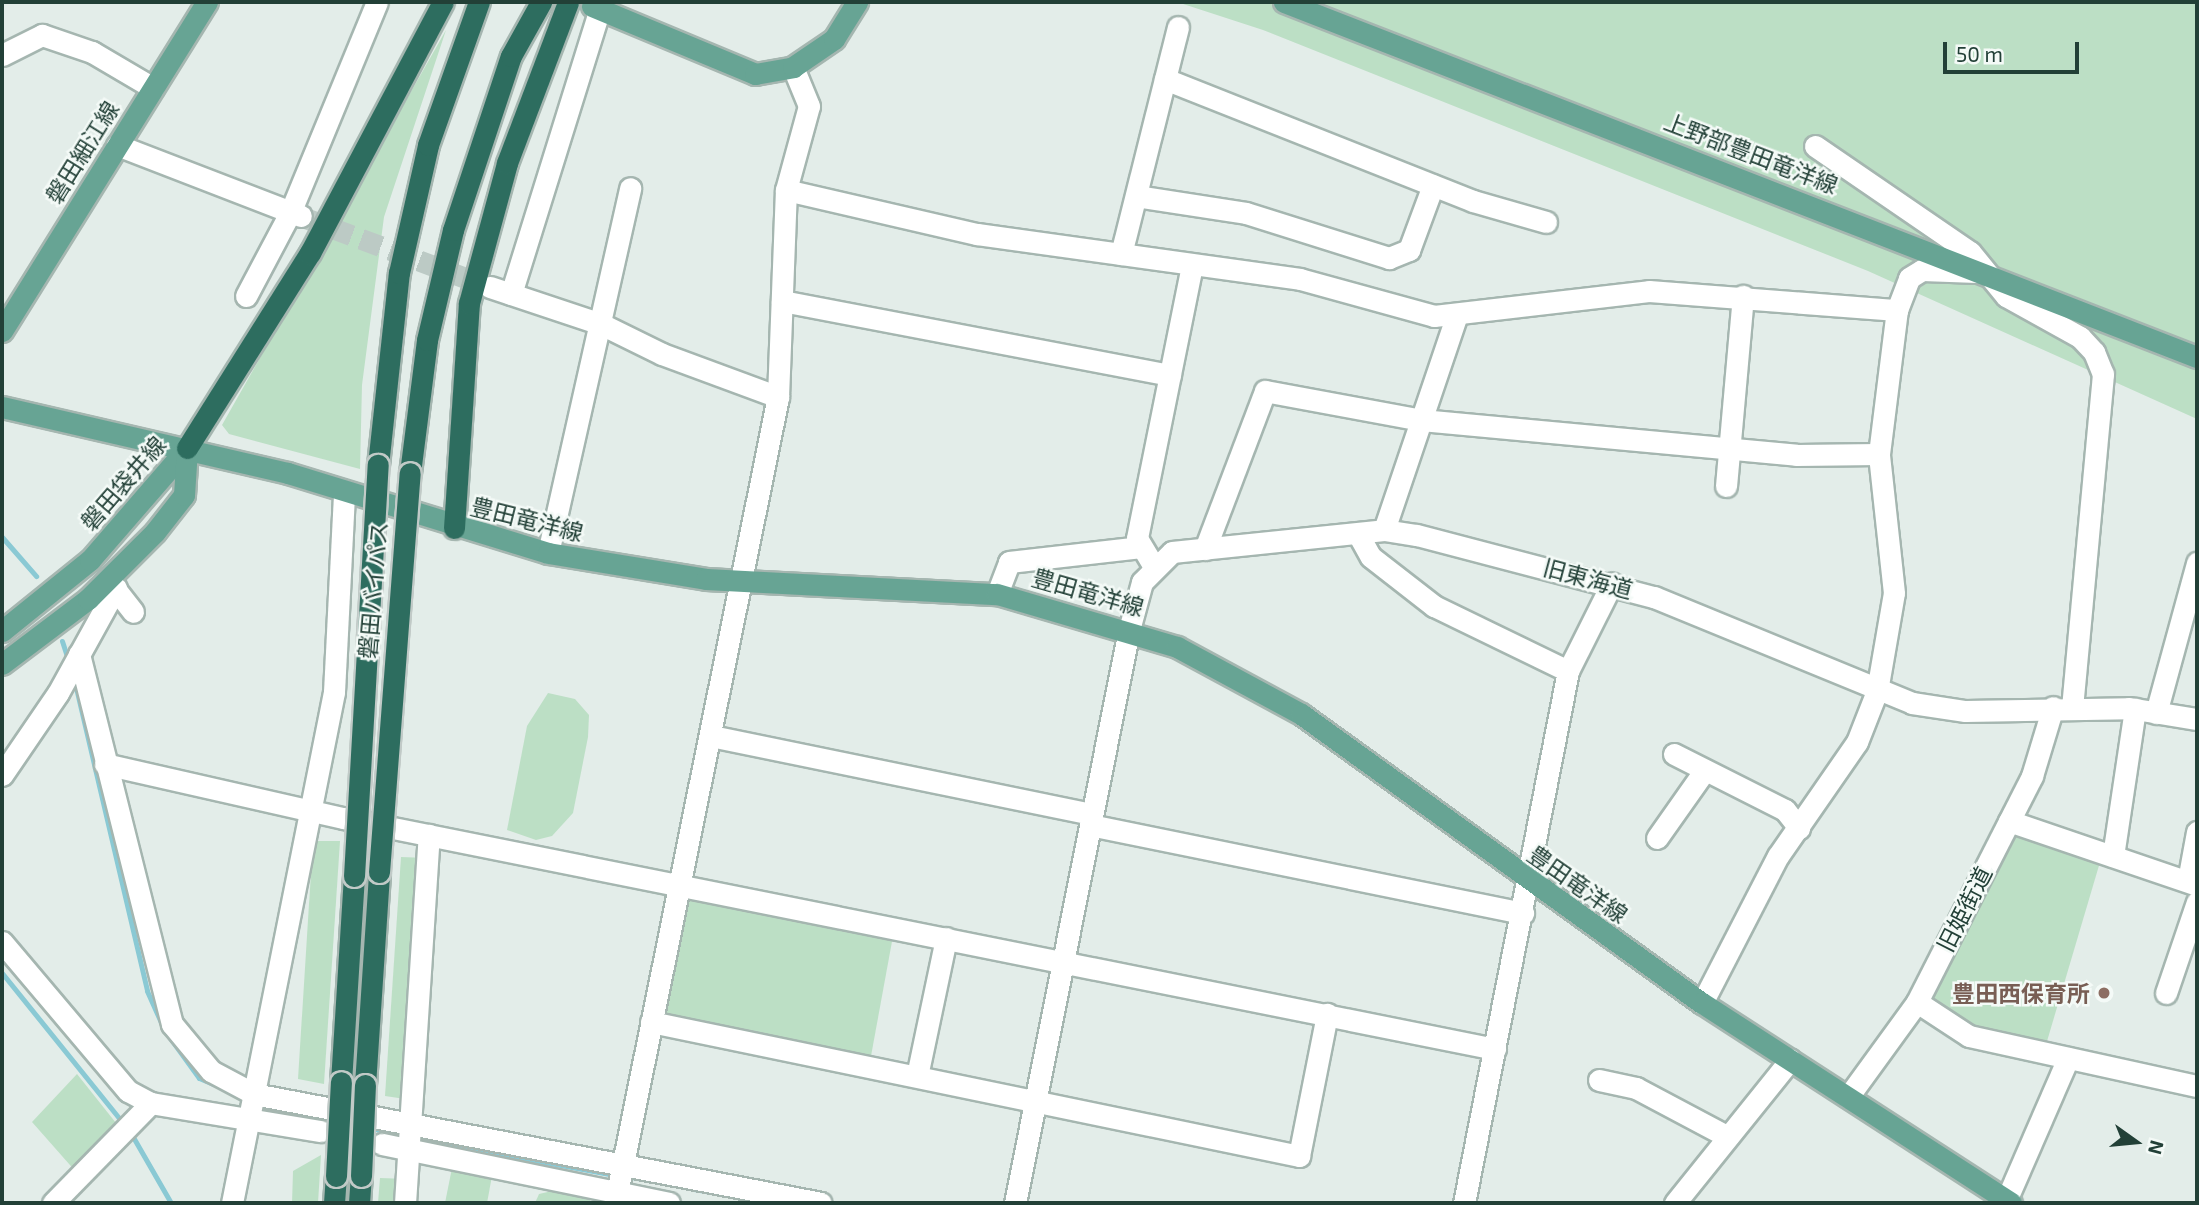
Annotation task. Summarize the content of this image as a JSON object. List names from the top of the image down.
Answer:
{
  "streets": {
    "highway": ["磐田バイパス"],
    "main road": [
      "磐田細江線",
      "上野部豊田竜洋線",
      "磐田袋井線",
      "豊田竜洋線"
    ],
    "street": ["旧東海道", "旧姫街道"]
  },
  "crossings": [
    ["上野部豊田竜洋線", "旧姫街道"],
    ["磐田袋井線", "豊田竜洋線"],
    ["豊田竜洋線", "旧姫街道"],
    ["旧東海道", "旧姫街道"]
  ],
  "places": ["豊田西保育所"],
  "scale_bar": "50 m",
  "north": "right"
}
